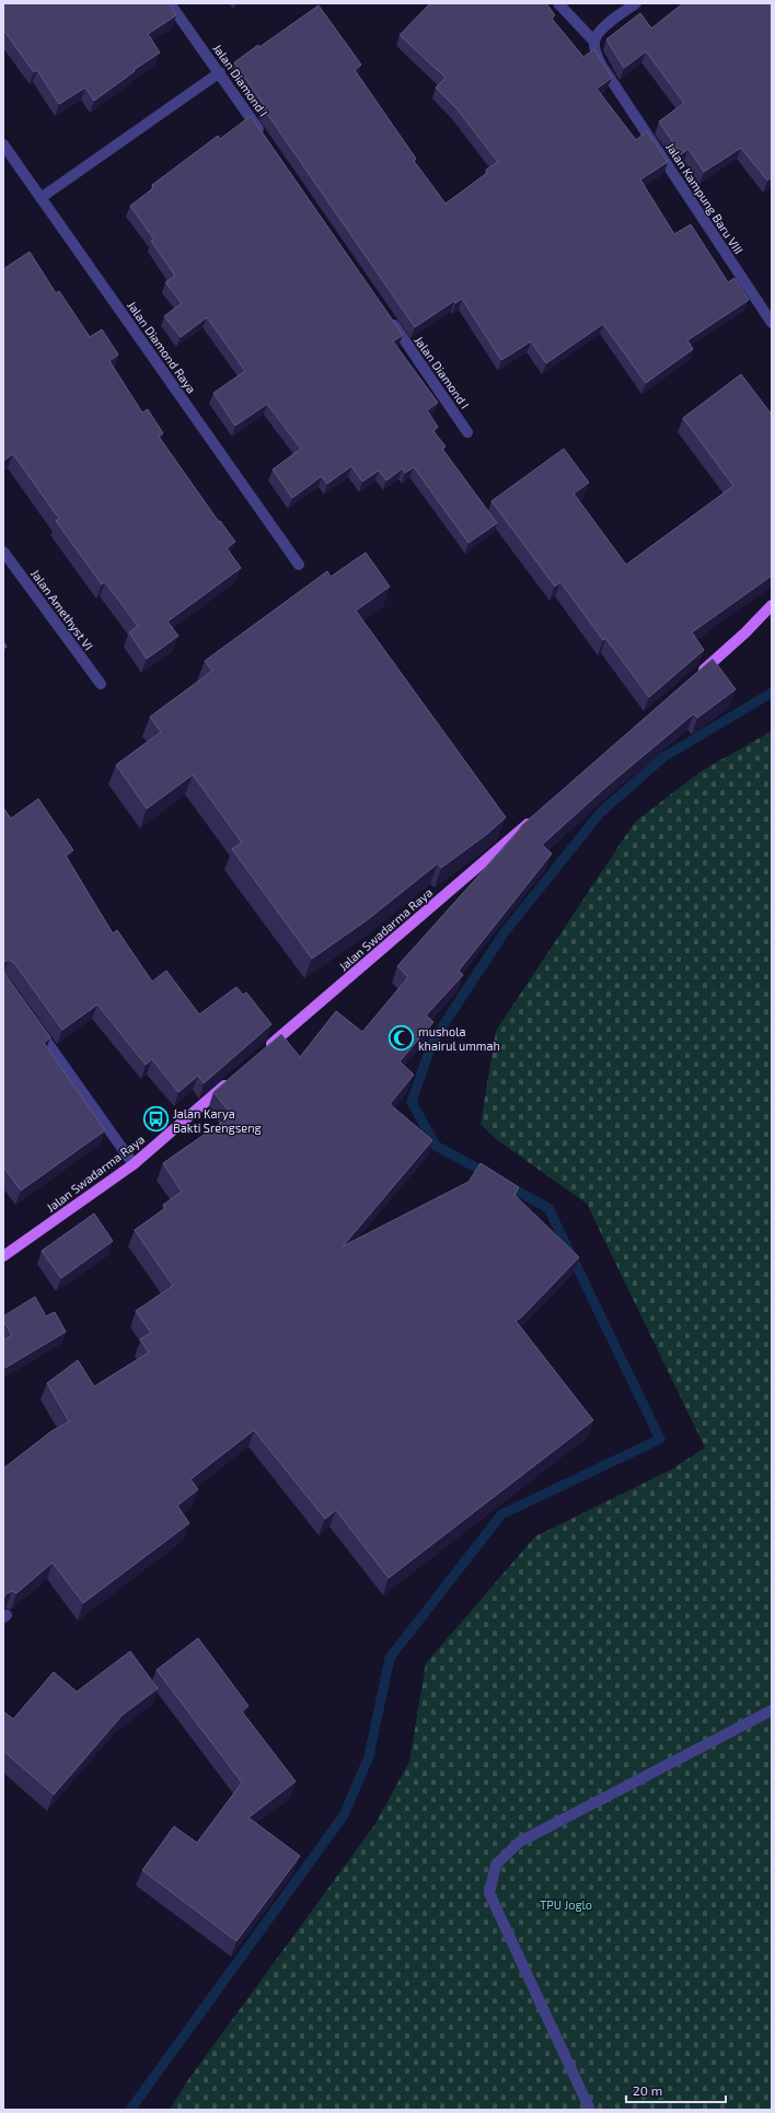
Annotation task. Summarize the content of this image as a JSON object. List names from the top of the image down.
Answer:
{
  "streets": {
    "main road": ["Jalan Swadarma Raya"],
    "street": [
      "Jalan Diamond I",
      "Jalan Kampung Baru VIII",
      "Jalan Diamond Raya",
      "Jalan Amethyst VI"
    ]
  },
  "parks": ["TPU Joglo"],
  "places": {
    "mosque": ["mushola khairul ummah"],
    "bus stop": ["Jalan Karya Bakti Srengseng"]
  },
  "scale_bar": "20 m"
}
